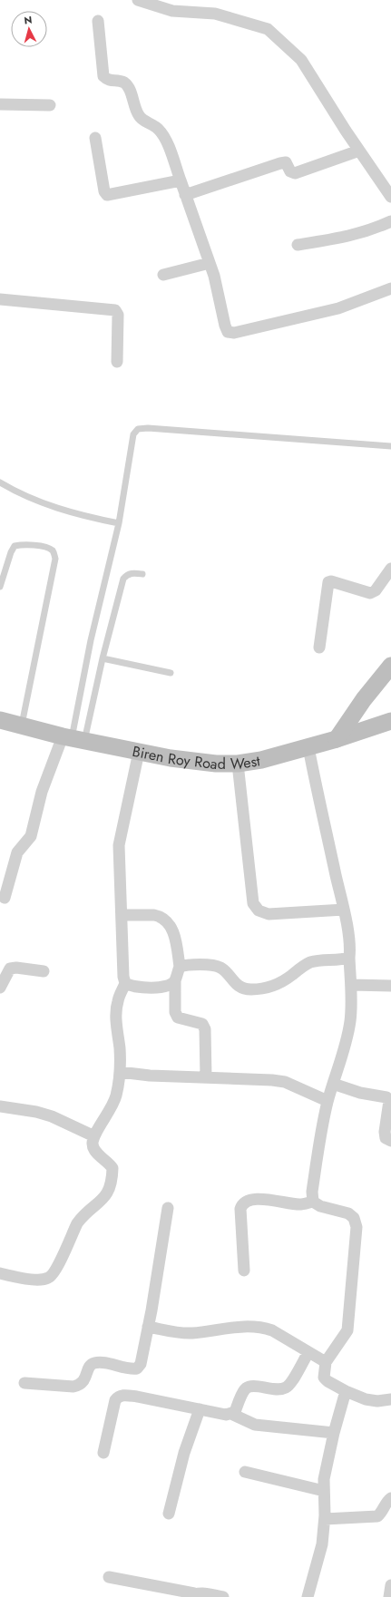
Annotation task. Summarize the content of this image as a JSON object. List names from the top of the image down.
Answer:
{
  "streets": {
    "main road": ["Biren Roy Road West"]
  },
  "north": "top"
}
